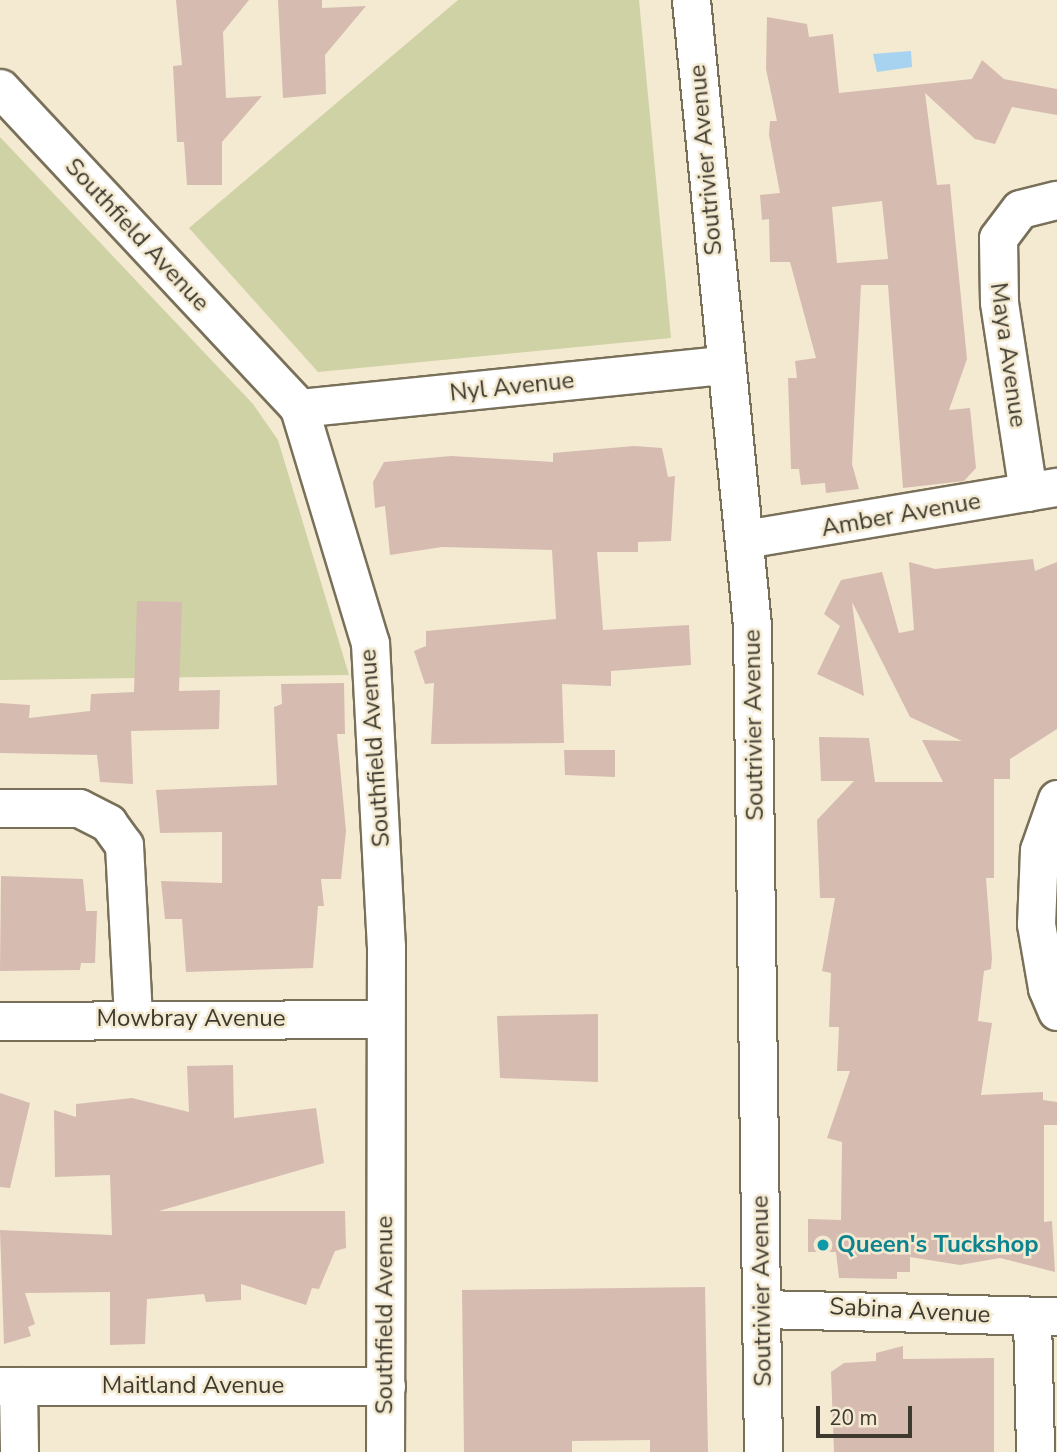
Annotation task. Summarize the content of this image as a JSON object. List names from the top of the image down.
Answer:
{
  "streets": {
    "street": [
      "Soutrivier Avenue",
      "Southfield Avenue",
      "Maya Avenue",
      "Nyl Avenue",
      "Amber Avenue",
      "Mowbray Avenue",
      "Sabina Avenue",
      "Maitland Avenue"
    ]
  },
  "crossings": [
    ["Soutrivier Avenue", "Nyl Avenue"],
    ["Soutrivier Avenue", "Amber Avenue"],
    ["Soutrivier Avenue", "Sabina Avenue"],
    ["Southfield Avenue", "Nyl Avenue"],
    ["Southfield Avenue", "Mowbray Avenue"],
    ["Southfield Avenue", "Maitland Avenue"],
    ["Maya Avenue", "Amber Avenue"]
  ],
  "places": ["Queen's Tuckshop"],
  "scale_bar": "20 m"
}
